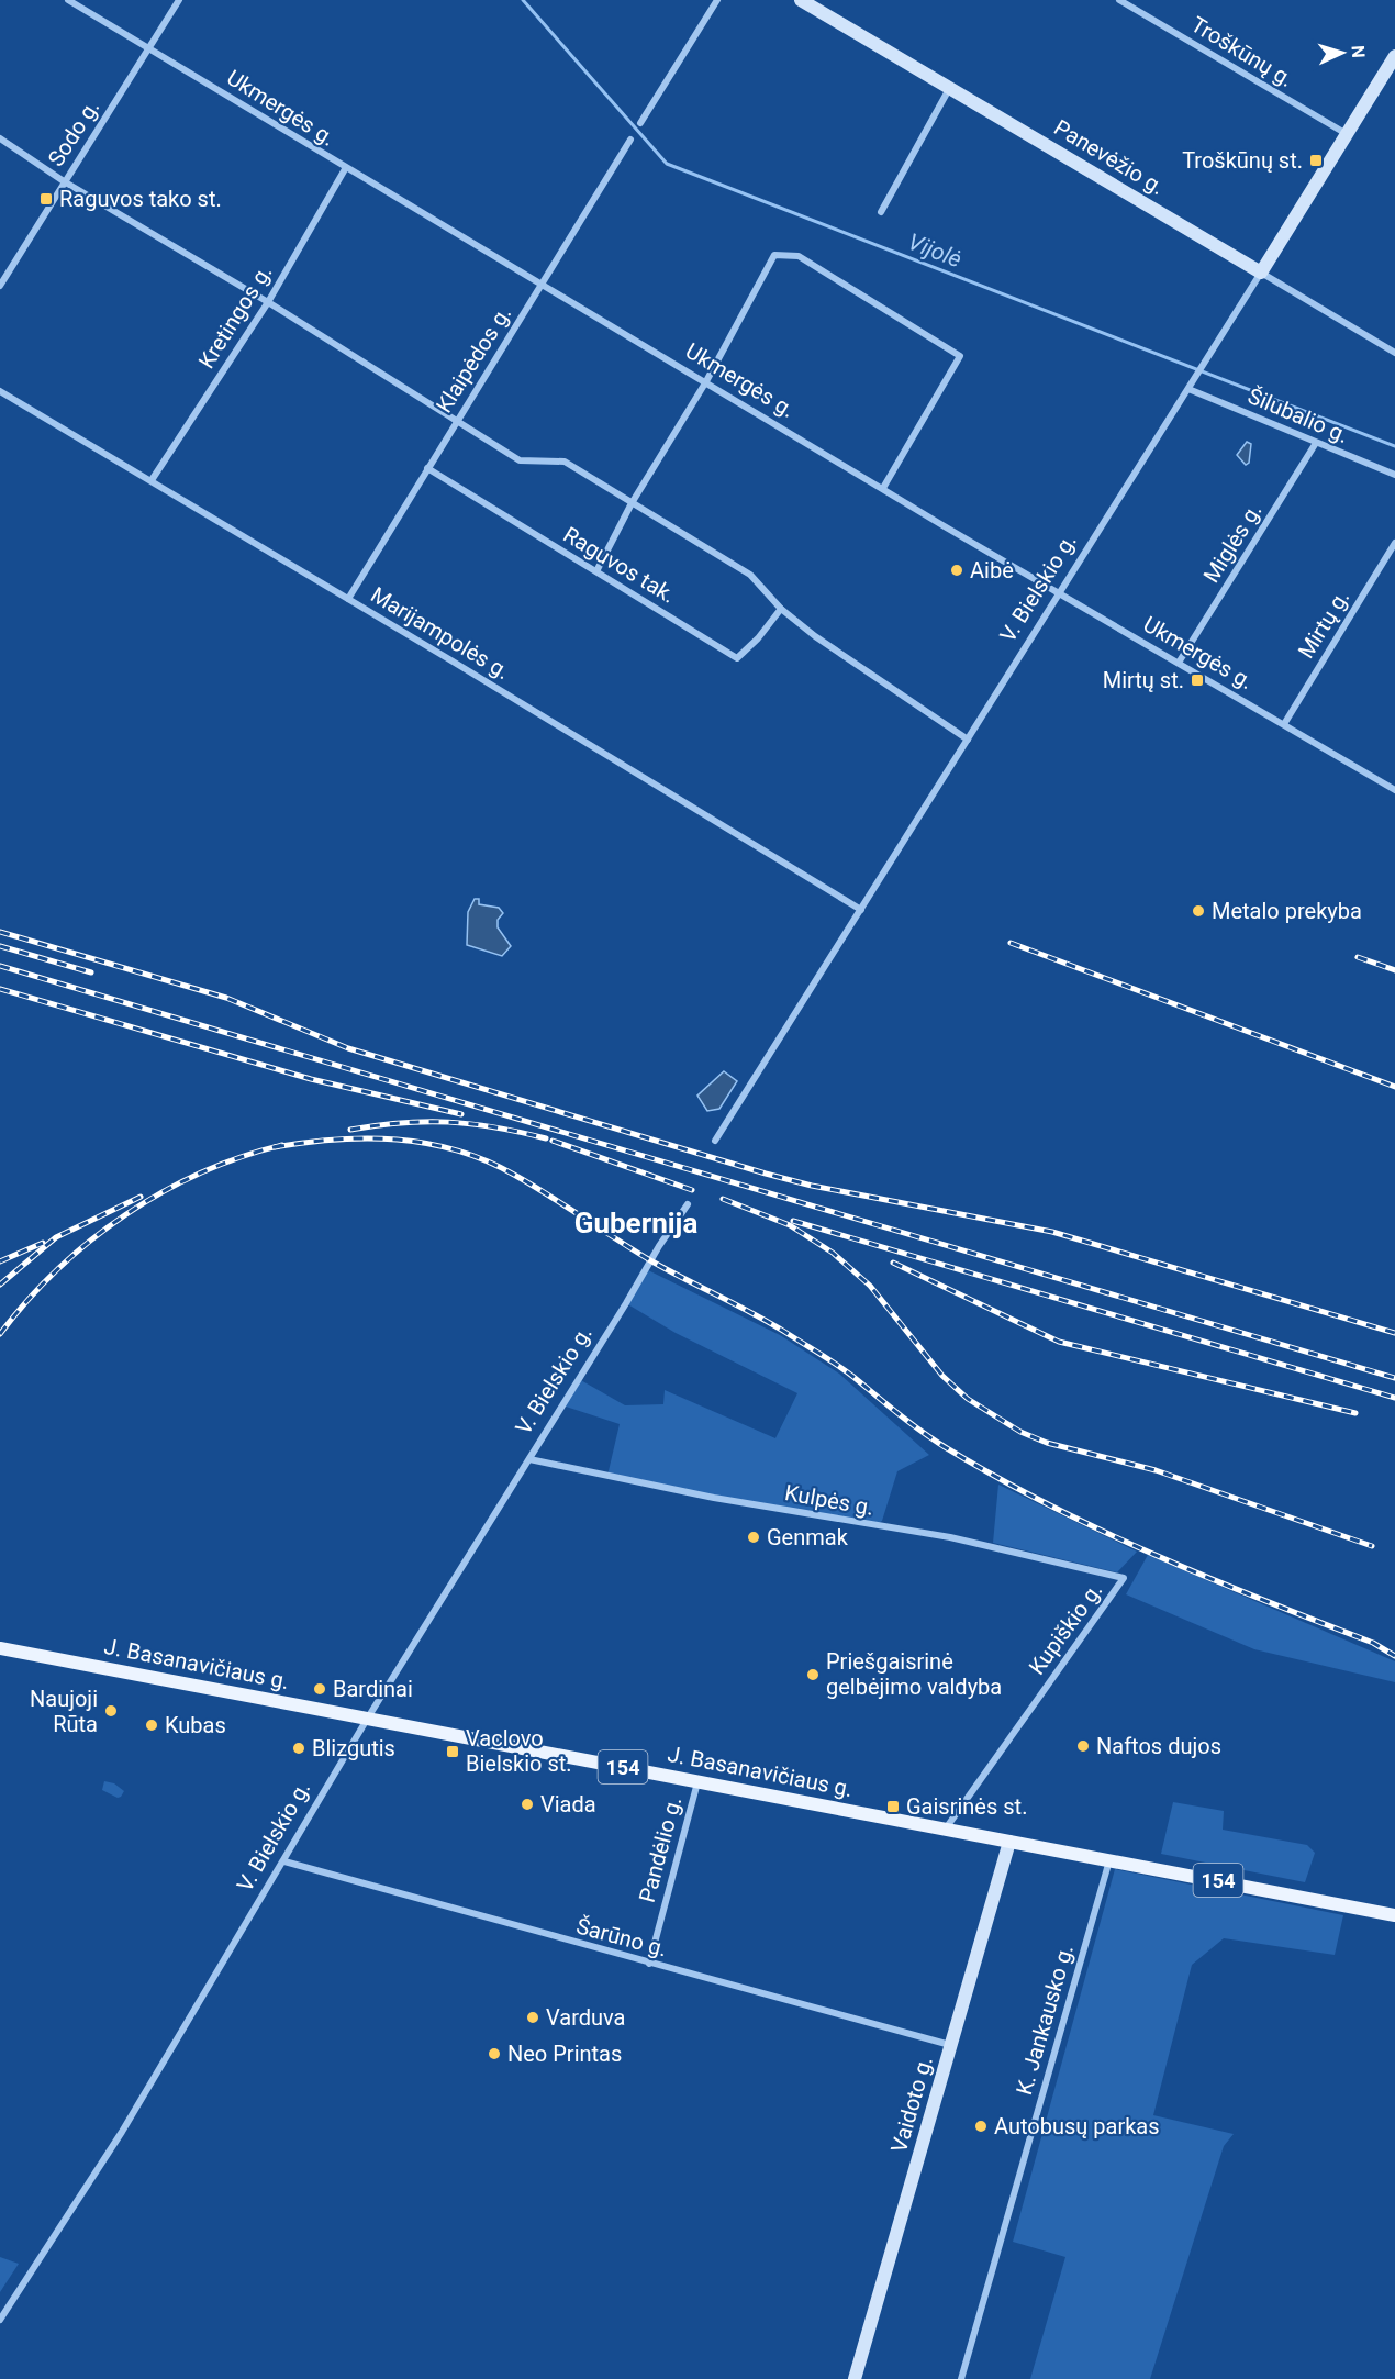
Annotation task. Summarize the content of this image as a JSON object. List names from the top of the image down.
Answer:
{
  "streets": {
    "main road": ["J. Basanavičiaus g.", "154"],
    "street": [
      "Troškūnų g.",
      "Ukmergės g.",
      "Sodo g.",
      "Panevėžio g.",
      "Kretingos g.",
      "Klaipėdos g.",
      "Šilubalio g.",
      "Miglės g.",
      "Raguvos tak.",
      "V. Bielskio g.",
      "Mirtų g.",
      "Marijampolės g.",
      "Kulpės g.",
      "Kupiškio g.",
      "Pandėlio g.",
      "Šarūno g.",
      "K. Jankausko g.",
      "Vaidoto g."
    ]
  },
  "crossings": [
    ["Troškūnų g.", "V. Bielskio g."],
    ["Ukmergės g.", "Sodo g."],
    ["Ukmergės g.", "Kretingos g."],
    ["Ukmergės g.", "Klaipėdos g."],
    ["Ukmergės g.", "Miglės g."],
    ["Ukmergės g.", "V. Bielskio g."],
    ["Ukmergės g.", "Mirtų g."],
    ["Panevėžio g.", "V. Bielskio g."],
    ["Kretingos g.", "Marijampolės g."],
    ["Klaipėdos g.", "Raguvos tak."],
    ["Klaipėdos g.", "Marijampolės g."],
    ["Šilubalio g.", "Miglės g."],
    ["Šilubalio g.", "V. Bielskio g."],
    ["V. Bielskio g.", "Marijampolės g."],
    ["V. Bielskio g.", "Kulpės g."],
    ["V. Bielskio g.", "J. Basanavičiaus g."],
    ["V. Bielskio g.", "Šarūno g."],
    ["Kulpės g.", "Kupiškio g."],
    ["Kupiškio g.", "J. Basanavičiaus g."],
    ["J. Basanavičiaus g.", "Pandėlio g."],
    ["J. Basanavičiaus g.", "K. Jankausko g."],
    ["J. Basanavičiaus g.", "Vaidoto g."],
    ["Pandėlio g.", "Šarūno g."],
    ["Šarūno g.", "Vaidoto g."]
  ],
  "districts": ["Gubernija"],
  "water": ["Vijolė"],
  "places": {
    "transit": [
      "Troškūnų st.",
      "Raguvos tako st.",
      "Mirtų st.",
      "Vaclovo Bielskio st.",
      "Gaisrinės st."
    ],
    "other": [
      "Aibė",
      "Metalo prekyba",
      "Genmak",
      "Priešgaisrinė gelbėjimo valdyba",
      "Bardinai",
      "Naujoji Rūta",
      "Kubas",
      "Naftos dujos",
      "Blizgutis",
      "Viada",
      "Varduva",
      "Neo Printas",
      "Autobusų parkas"
    ]
  },
  "north": "right"
}
